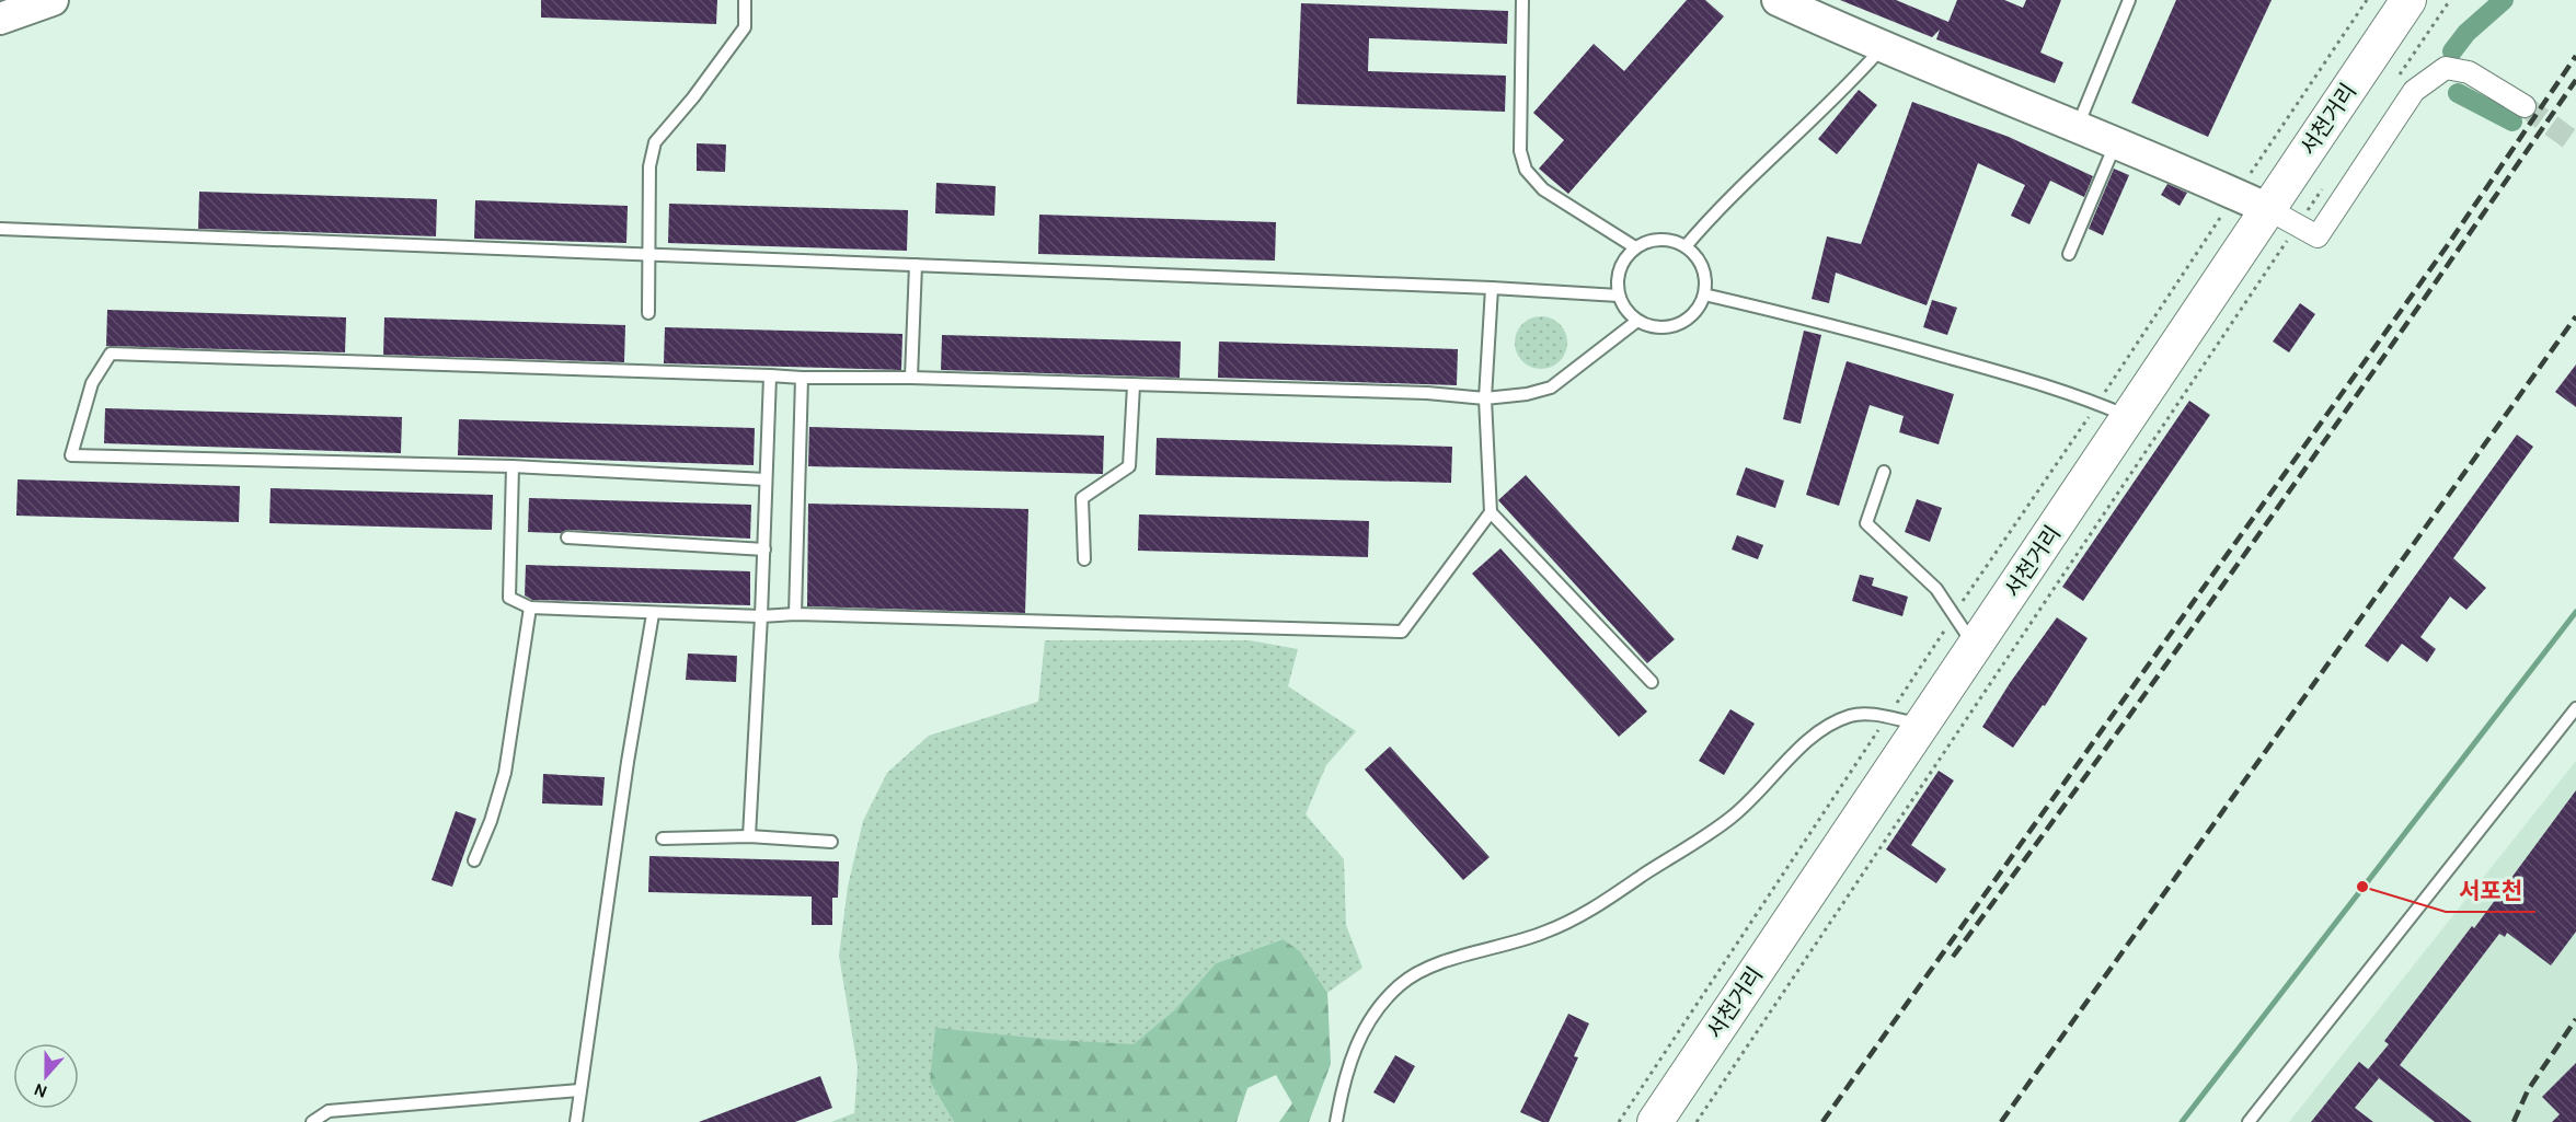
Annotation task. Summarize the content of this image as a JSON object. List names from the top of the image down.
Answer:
{
  "streets": {
    "main road": ["서천거리"]
  },
  "places": ["서포천"],
  "north": "bottom"
}
